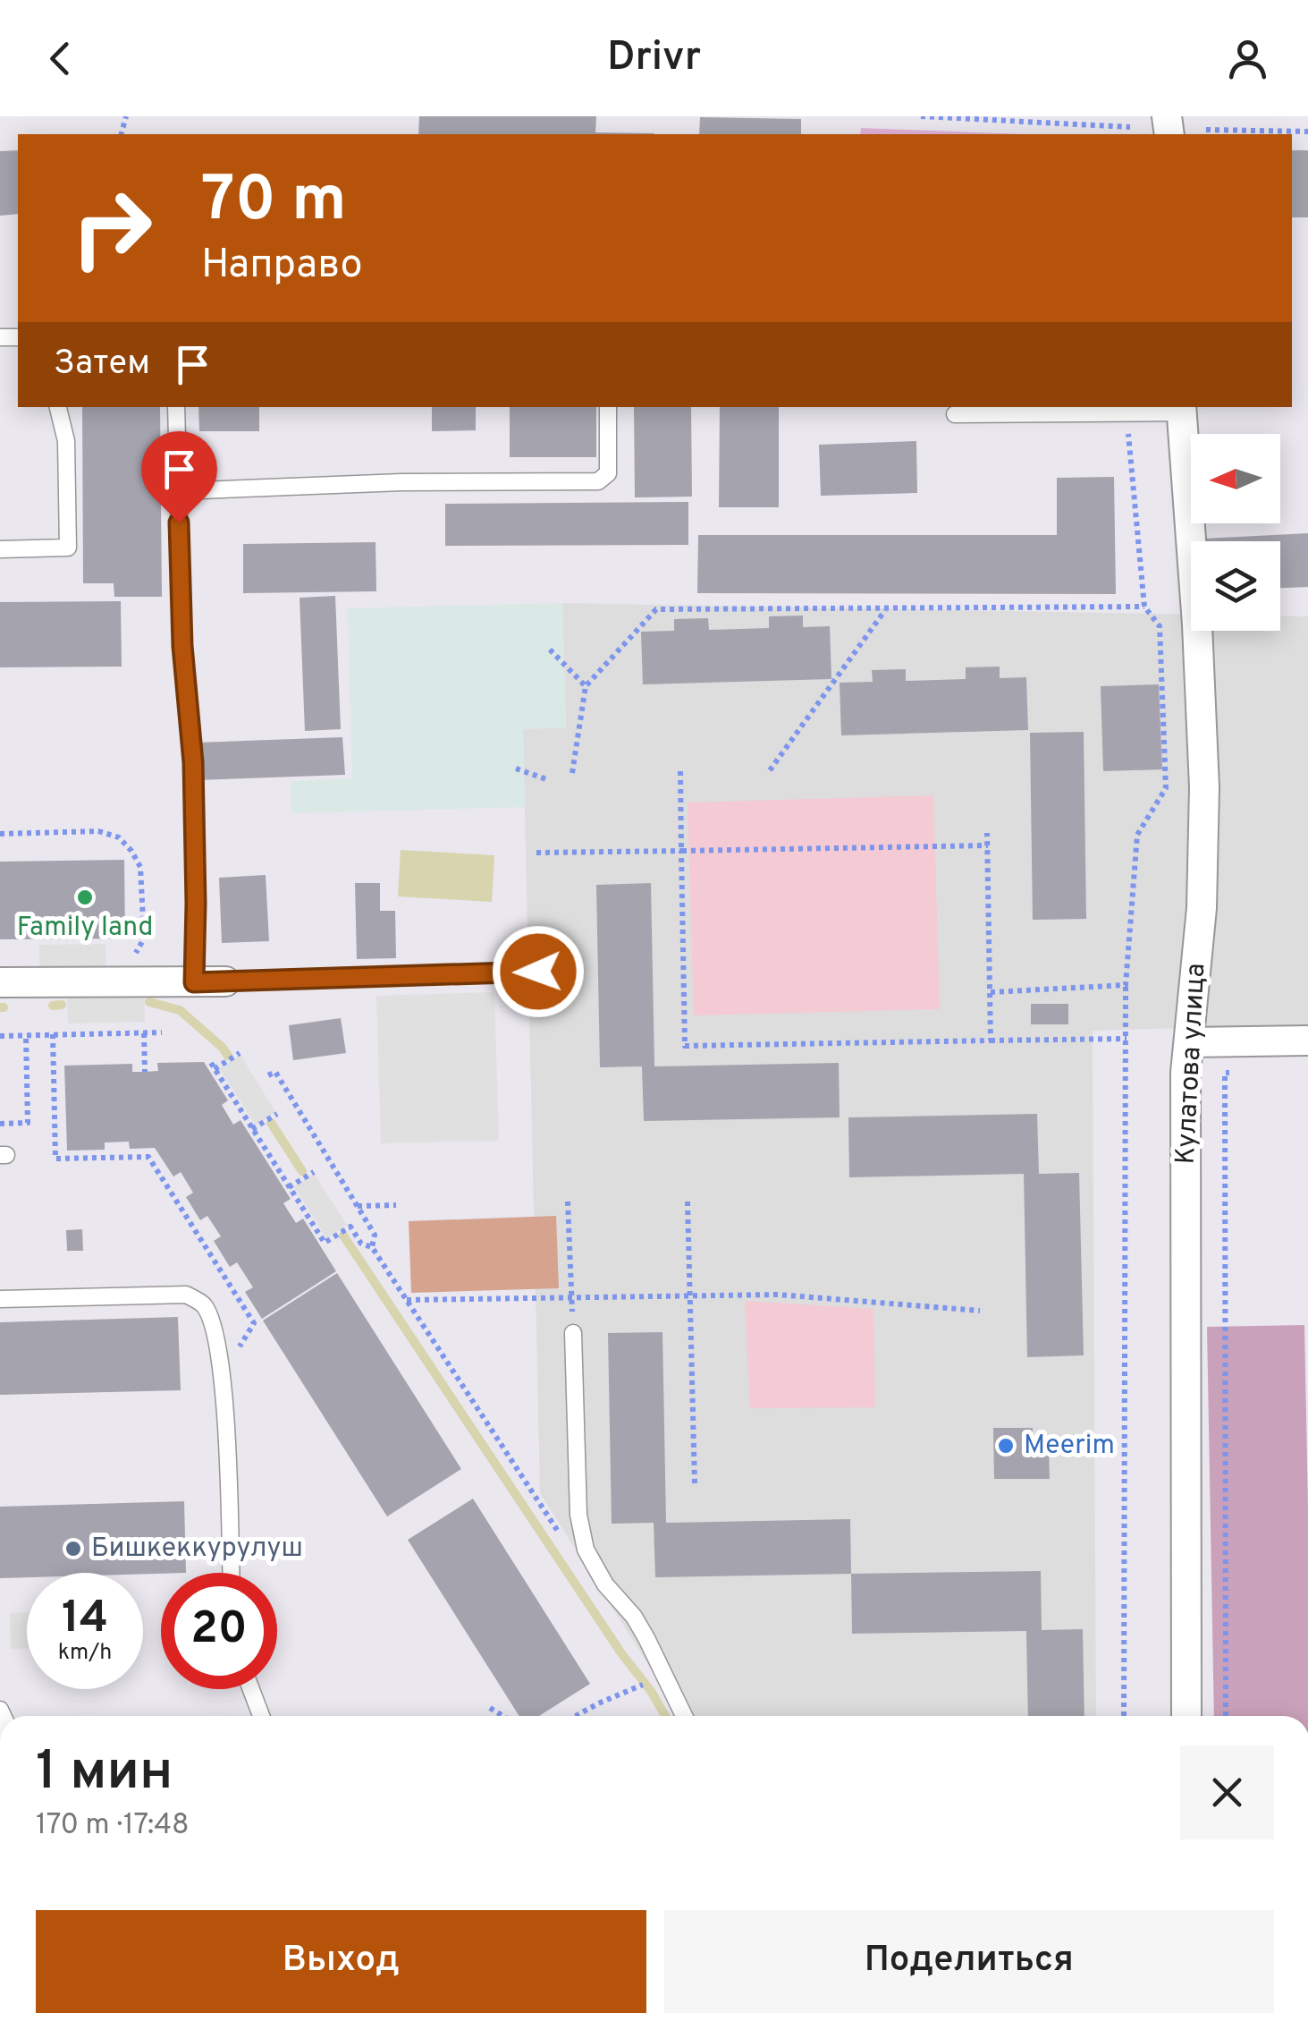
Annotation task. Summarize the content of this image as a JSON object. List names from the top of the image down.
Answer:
{
  "streets": {
    "street": ["Кулатова улица"]
  },
  "places": ["Family land", "Meerim", "Бишкеккурулуш"],
  "north": "left",
  "page": {
    "header": "Drivr",
    "turn": ["70 m", "Направо"],
    "then": "Затем",
    "speed": "14 km/h",
    "limit": "20",
    "heading": ["1 мин", "170 m · 17:48"],
    "buttons": ["Выход", "Поделиться"]
  }
}
